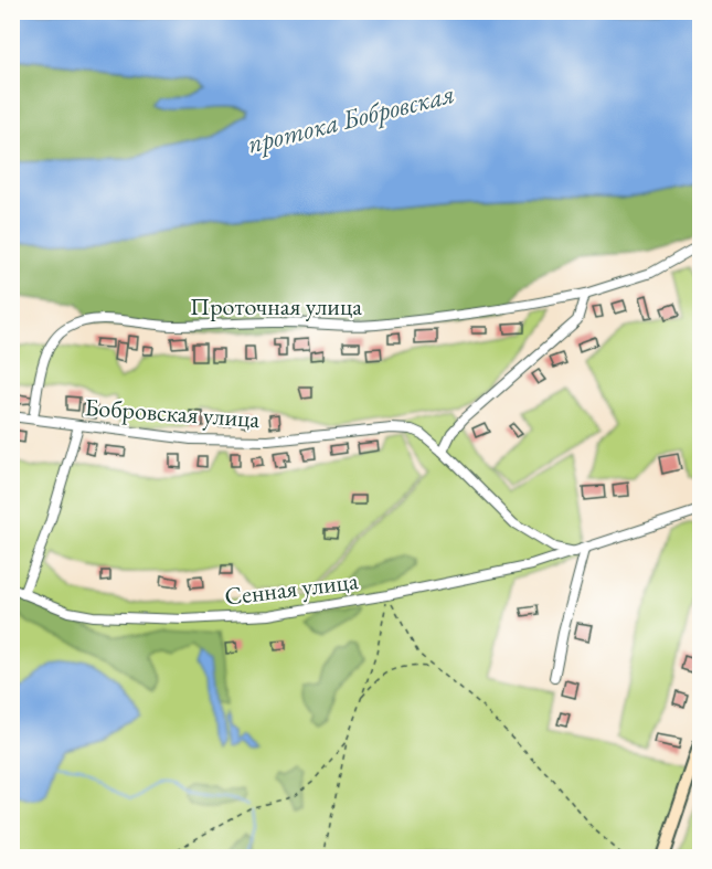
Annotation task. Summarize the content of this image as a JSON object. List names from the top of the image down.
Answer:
{
  "streets": {
    "street": ["Проточная улица", "Бобровская улица", "Сенная улица"]
  },
  "crossings": [
    ["Проточная улица", "Бобровская улица"],
    ["Бобровская улица", "Сенная улица"]
  ],
  "water": ["протока Бобровская"]
}
